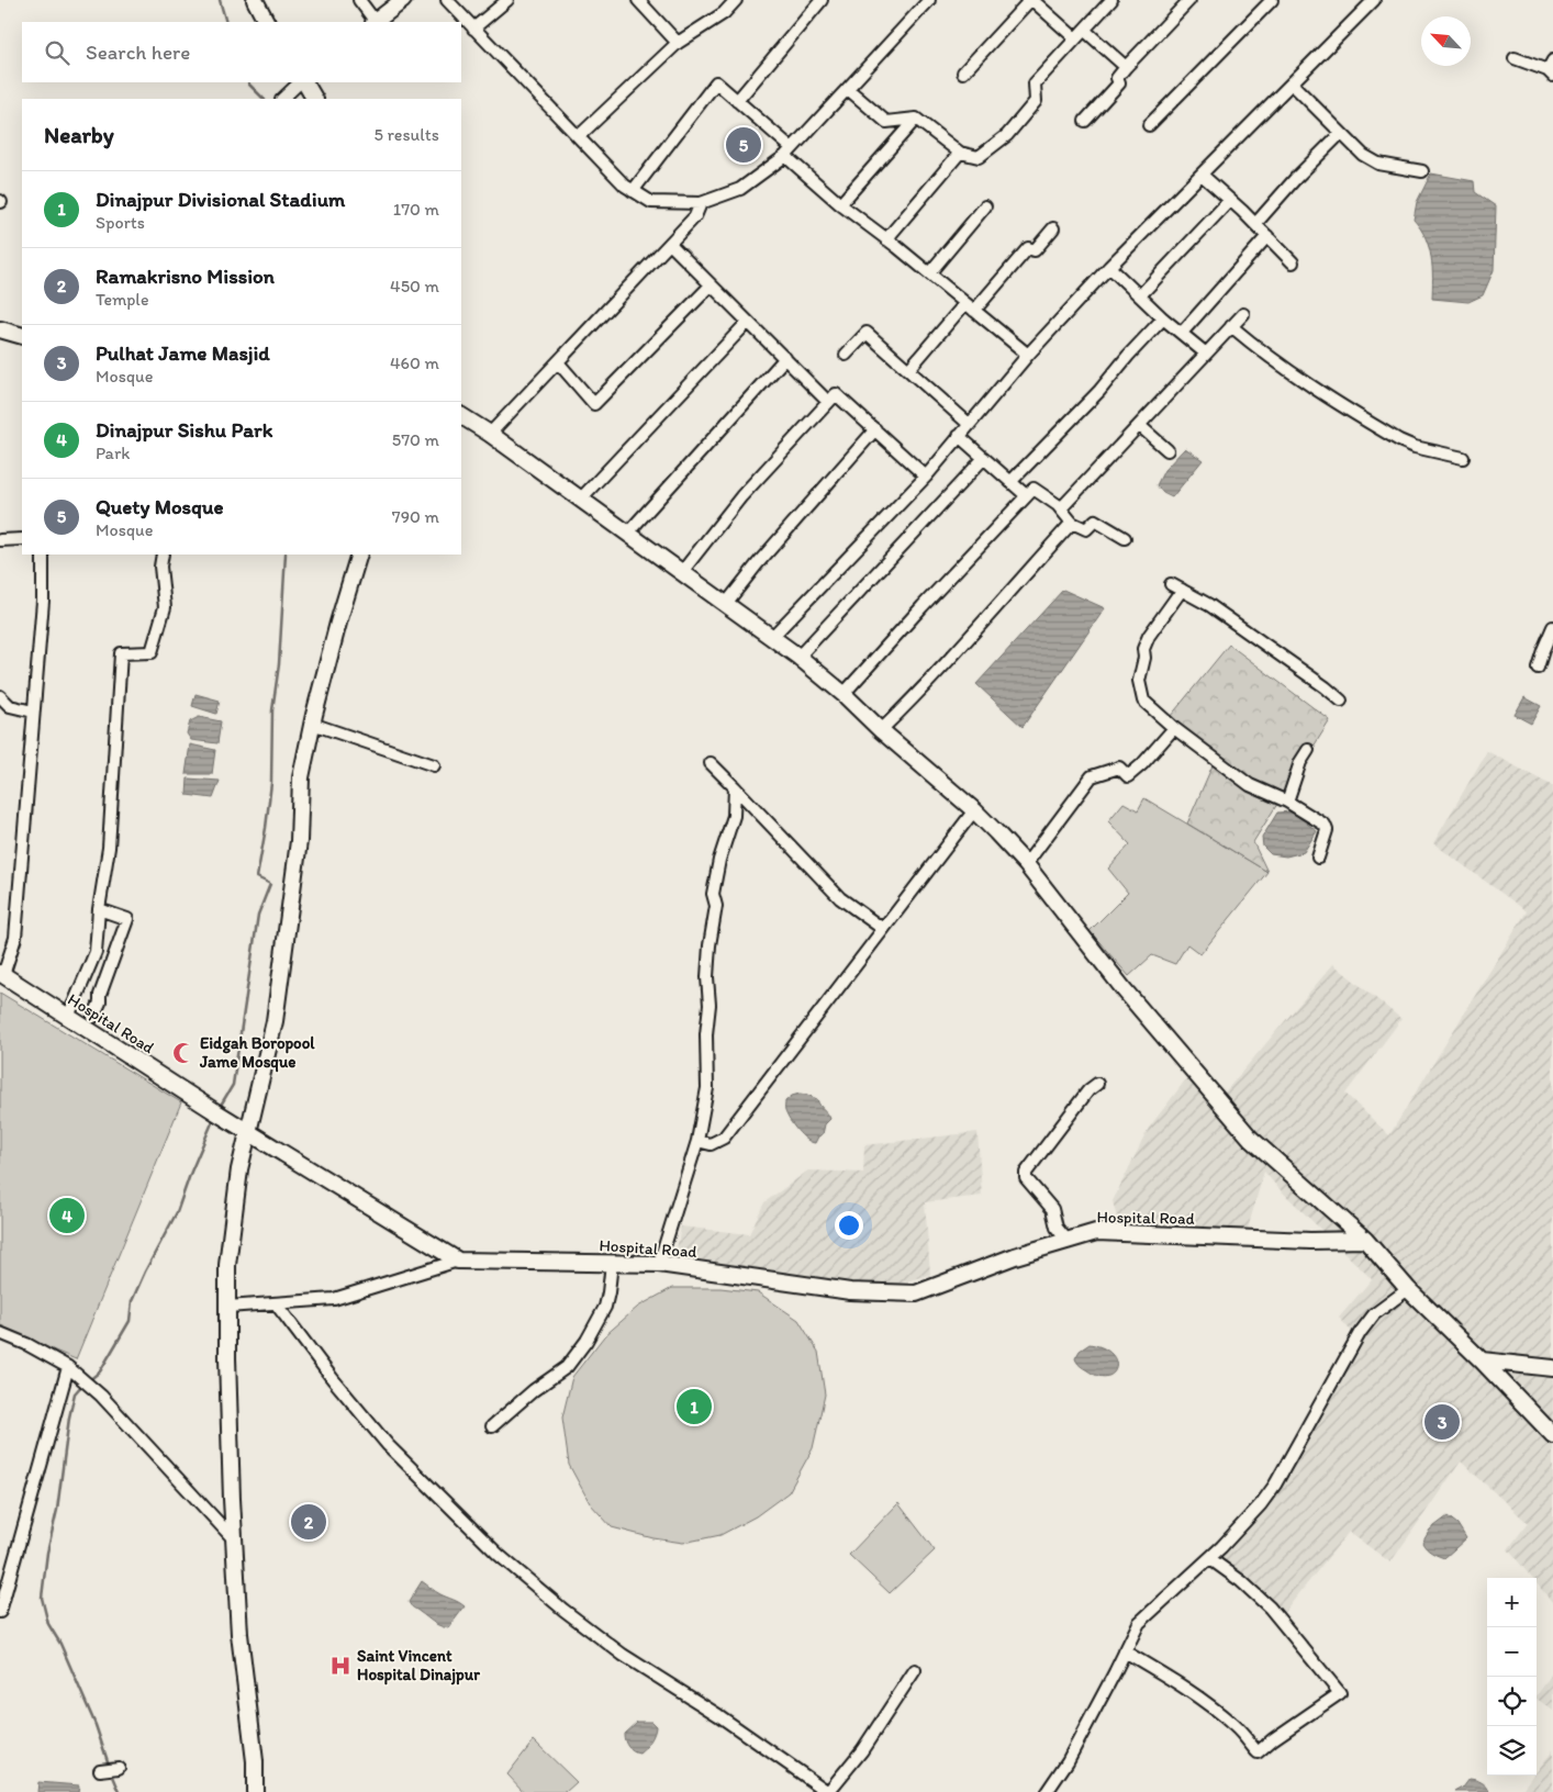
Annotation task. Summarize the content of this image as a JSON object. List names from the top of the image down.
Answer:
{
  "streets": {
    "street": ["Hospital Road"]
  },
  "places": {
    "mosque": ["Eidgah Boropool Jame Mosque"],
    "hospital": ["Saint Vincent Hospital Dinajpur"]
  },
  "north": "top left",
  "page": {
    "search": "Search here",
    "heading": ["Nearby", "5 results"],
    "pins": [
      "5",
      "4",
      "1",
      "3",
      "2"
    ],
    "list": [
      {
        "mark": "1",
        "name": "Dinajpur Divisional Stadium",
        "note": "Sports",
        "value": "170 m"
      },
      {
        "mark": "2",
        "name": "Ramakrisno Mission",
        "note": "Temple",
        "value": "450 m"
      },
      {
        "mark": "3",
        "name": "Pulhat Jame Masjid",
        "note": "Mosque",
        "value": "460 m"
      },
      {
        "mark": "4",
        "name": "Dinajpur Sishu Park",
        "note": "Park",
        "value": "570 m"
      },
      {
        "mark": "5",
        "name": "Quety Mosque",
        "note": "Mosque",
        "value": "790 m"
      }
    ],
    "map_buttons": ["+", "−"]
  }
}
